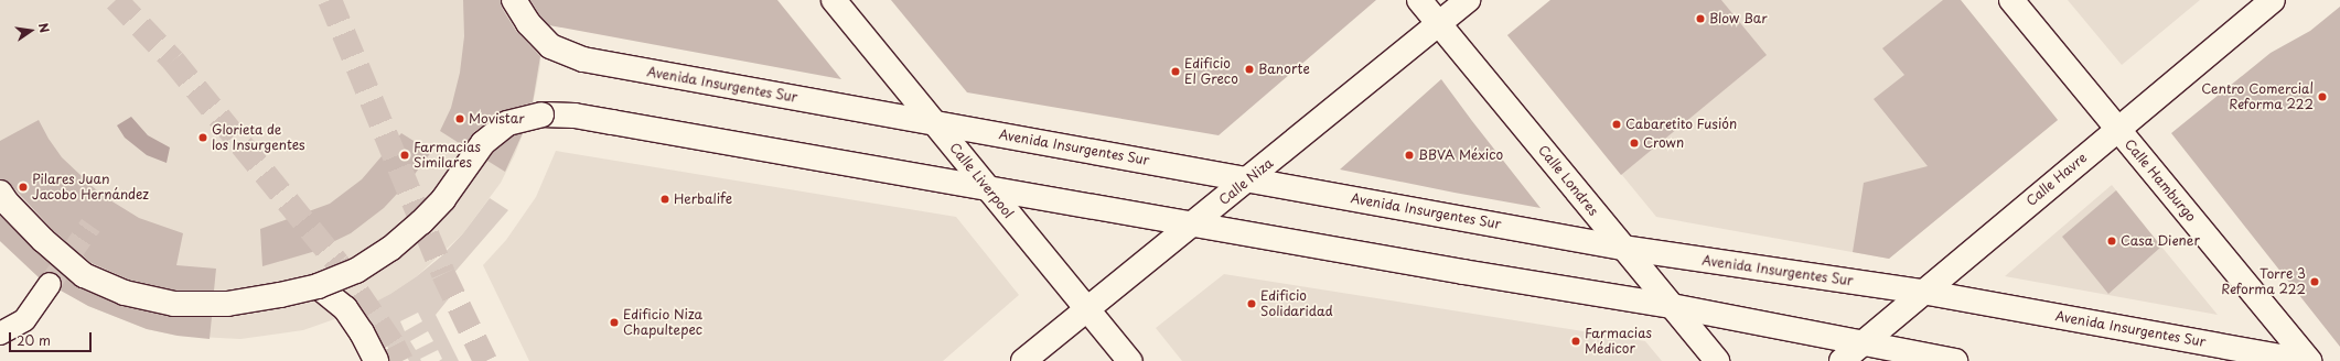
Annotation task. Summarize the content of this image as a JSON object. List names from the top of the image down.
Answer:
{
  "streets": {
    "main road": [
      "Avenida Insurgentes Sur",
      "Calle Havre",
      "Calle Liverpool",
      "Calle Londres",
      "Calle Hamburgo",
      "Calle Niza"
    ]
  },
  "crossings": [
    ["Avenida Insurgentes Sur", "Calle Havre"],
    ["Avenida Insurgentes Sur", "Calle Liverpool"],
    ["Avenida Insurgentes Sur", "Calle Londres"],
    ["Avenida Insurgentes Sur", "Calle Niza"],
    ["Calle Havre", "Calle Hamburgo"],
    ["Calle Liverpool", "Calle Niza"],
    ["Calle Londres", "Calle Niza"]
  ],
  "places": [
    "Blow Bar",
    "Banorte",
    "Edificio El Greco",
    "Centro Comercial Reforma 222",
    "Movistar",
    "Cabaretito Fusión",
    "Glorieta de los Insurgentes",
    "Crown",
    "Farmacias Similares",
    "BBVA México",
    "Pilares Juan Jacobo Hernández",
    "Herbalife",
    "Casa Diener",
    "Torre 3 Reforma 222",
    "Edificio Solidaridad",
    "Edificio Niza Chapultepec",
    "Farmacias Médicor"
  ],
  "scale_bar": "20 m",
  "north": "right"
}
